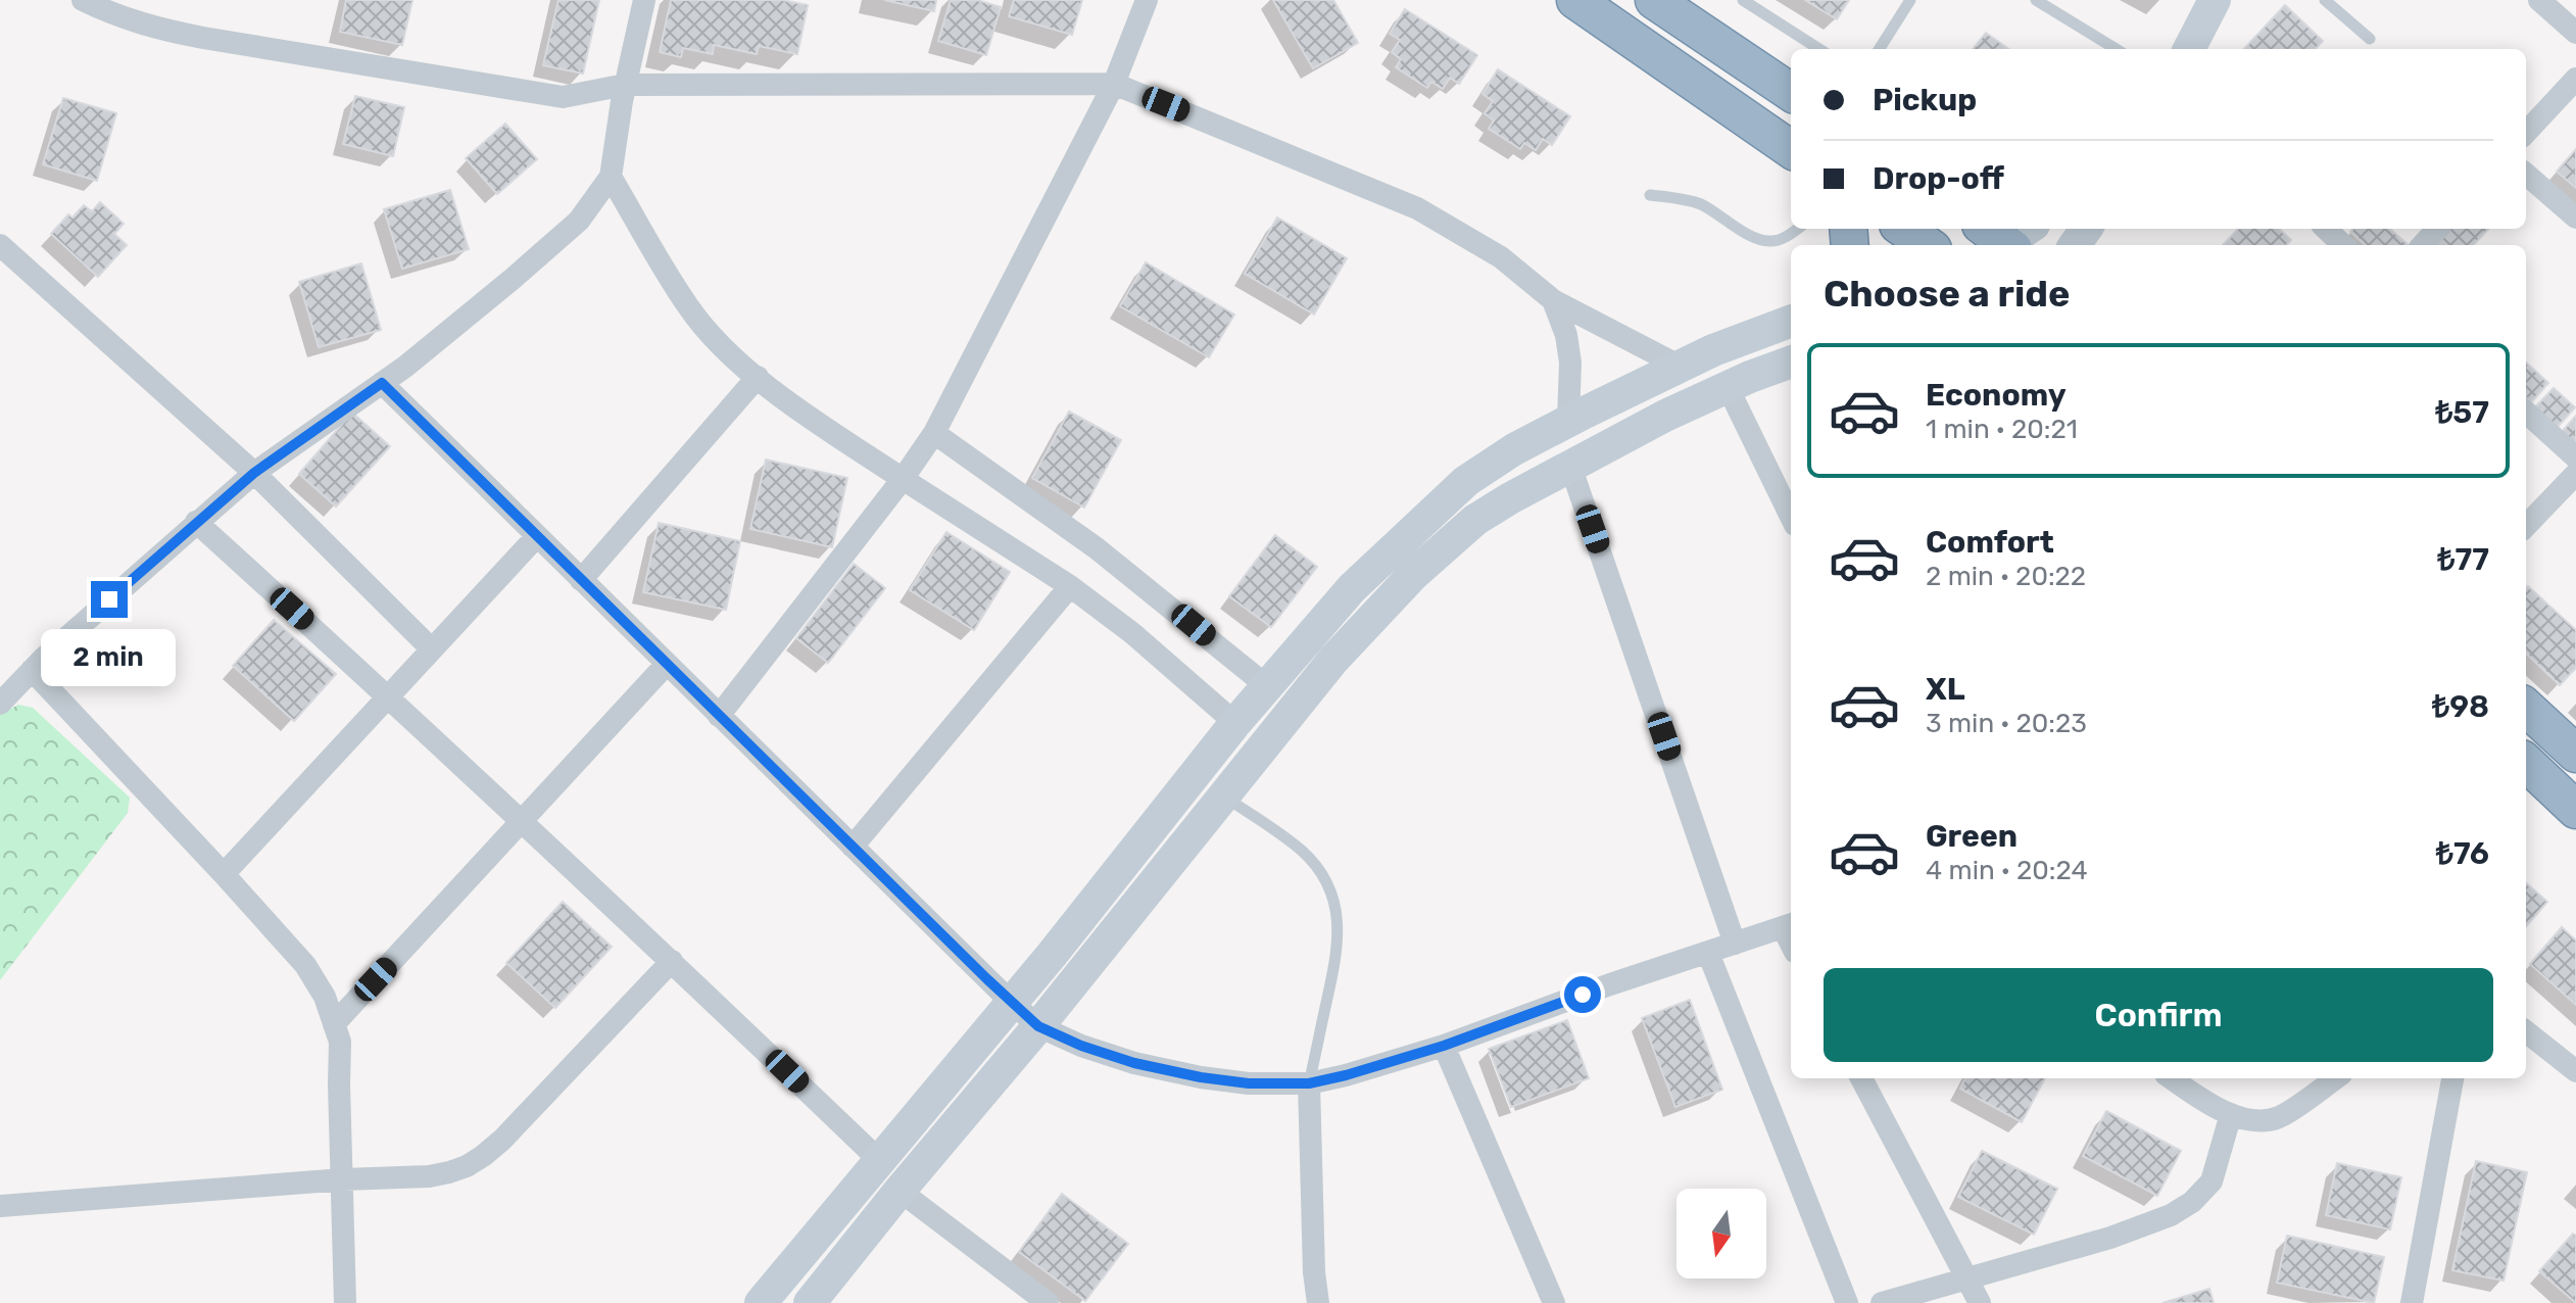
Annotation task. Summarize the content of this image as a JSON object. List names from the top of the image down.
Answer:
{
  "north": "bottom",
  "page": {
    "banner": ["Pickup", "Drop-off"],
    "heading": "Choose a ride",
    "list": [
      {
        "name": "Economy",
        "note": "1 min · 20:21",
        "value": "₺57"
      },
      {
        "name": "Comfort",
        "note": "2 min · 20:22",
        "value": "₺77"
      },
      {
        "name": "XL",
        "note": "3 min · 20:23",
        "value": "₺98"
      },
      {
        "name": "Green",
        "note": "4 min · 20:24",
        "value": "₺76"
      }
    ],
    "bubble": "2 min",
    "buttons": "Confirm"
  }
}
